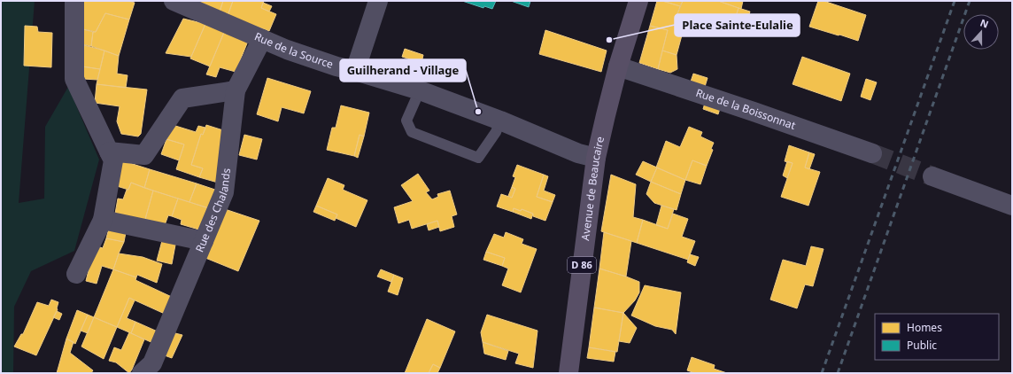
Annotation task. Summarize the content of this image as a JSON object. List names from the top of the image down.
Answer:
{
  "streets": {
    "main road": ["Avenue de Beaucaire", "D 86"],
    "street": ["Rue de la Source", "Rue de la Boissonnat", "Rue des Chalands"]
  },
  "crossings": [
    ["Rue de la Source", "Avenue de Beaucaire"],
    ["Rue de la Source", "Rue des Chalands"],
    ["Rue de la Boissonnat", "Avenue de Beaucaire"],
    ["Rue de la Boissonnat", "D 86"],
    ["Avenue de Beaucaire", "D 86"]
  ],
  "places": ["Place Sainte-Eulalie", "Guilherand - Village"],
  "legend": ["Homes", "Public"],
  "north": "top"
}
